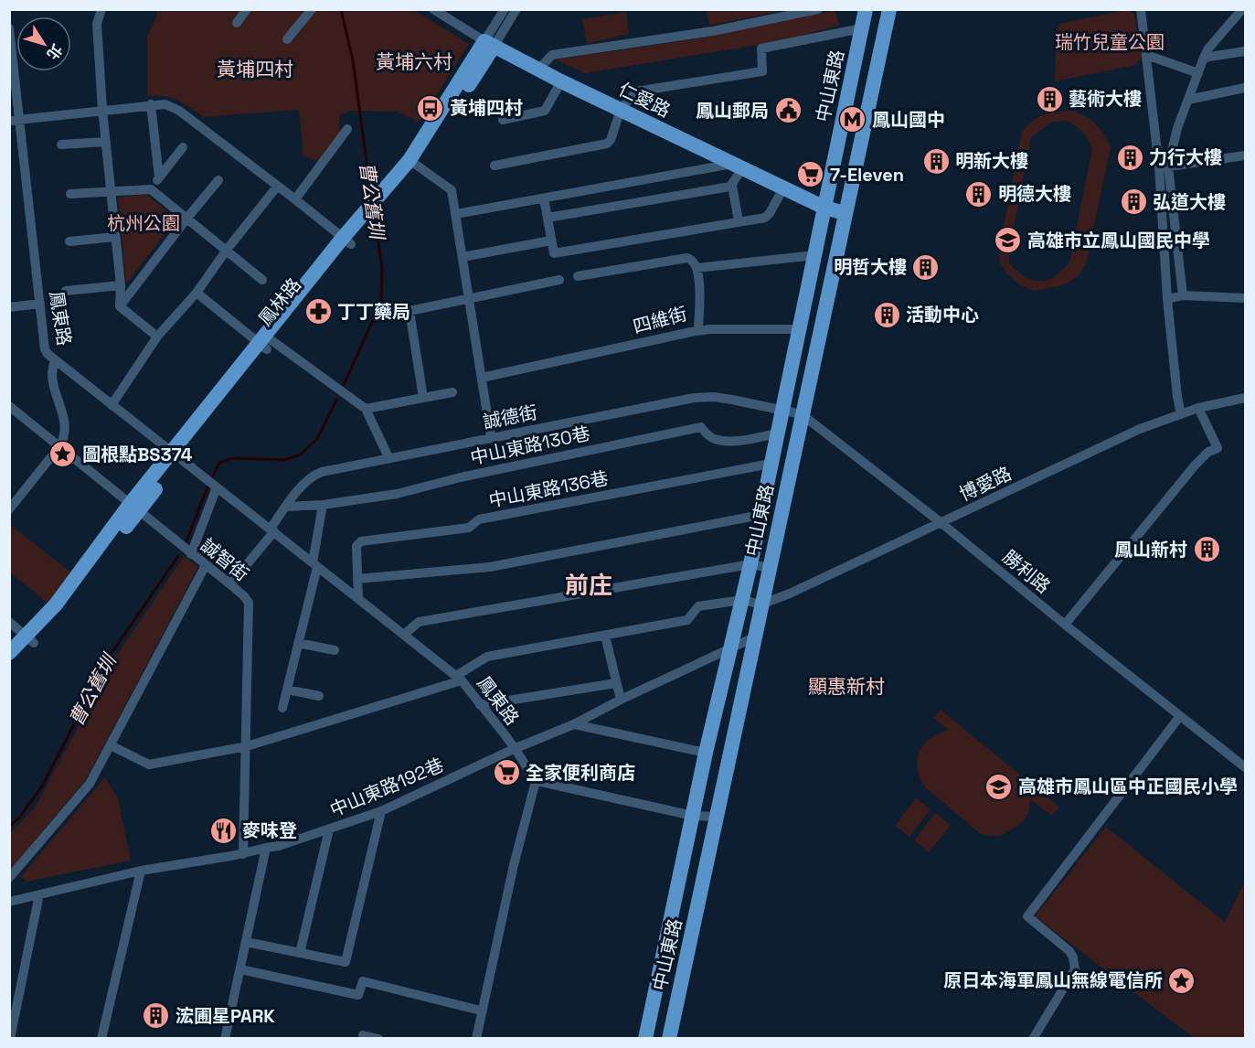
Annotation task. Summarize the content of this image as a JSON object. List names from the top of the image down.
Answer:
{
  "streets": {
    "main road": ["中山東路", "仁愛路", "鳳林路"],
    "street": [
      "鳳東路",
      "四維街",
      "誠德街",
      "中山東路130巷",
      "博愛路",
      "中山東路136巷",
      "誠智街",
      "勝利路",
      "中山東路192巷"
    ]
  },
  "crossings": [
    ["中山東路", "仁愛路"],
    ["中山東路", "誠德街"],
    ["中山東路", "中山東路130巷"],
    ["中山東路", "博愛路"],
    ["中山東路", "中山東路136巷"],
    ["中山東路", "勝利路"],
    ["中山東路", "中山東路192巷"],
    ["仁愛路", "鳳林路"],
    ["鳳林路", "鳳東路"],
    ["鳳林路", "誠智街"],
    ["鳳東路", "誠德街"],
    ["鳳東路", "中山東路136巷"],
    ["鳳東路", "中山東路192巷"],
    ["誠德街", "中山東路130巷"],
    ["誠德街", "誠智街"],
    ["誠德街", "勝利路"],
    ["博愛路", "勝利路"],
    ["誠智街", "中山東路192巷"]
  ],
  "districts": [
    "黃埔六村",
    "黃埔四村",
    "前庄",
    "顯惠新村"
  ],
  "water": ["曹公舊圳"],
  "parks": ["瑞竹兒童公園", "杭州公園"],
  "places": {
    "building": [
      "藝術大樓",
      "力行大樓",
      "明新大樓",
      "明德大樓",
      "弘道大樓",
      "明哲大樓",
      "活動中心",
      "鳳山新村",
      "浤圃星PARK"
    ],
    "bus stop": ["黃埔四村"],
    "public building": ["鳳山郵局"],
    "metro station": ["鳳山國中"],
    "supermarket": ["7-Eleven", "全家便利商店"],
    "school or university": ["高雄市立鳳山國民中學", "高雄市鳳山區中正國民小學"],
    "pharmacy": ["丁丁藥局"],
    "place": ["圖根點BS374", "原日本海軍鳳山無線電信所"],
    "restaurant": ["麥味登"]
  },
  "north": "bottom right"
}
